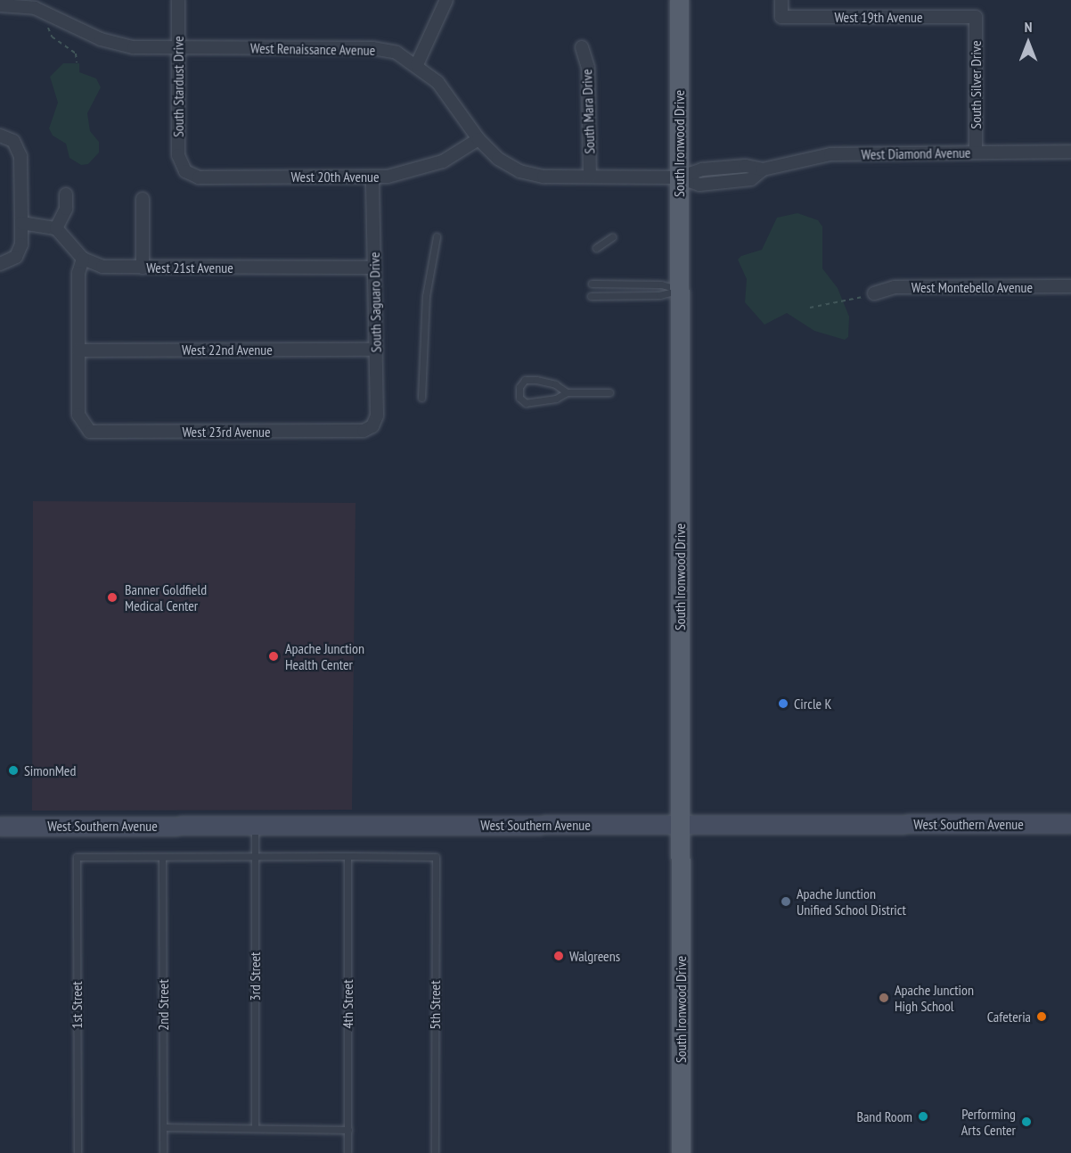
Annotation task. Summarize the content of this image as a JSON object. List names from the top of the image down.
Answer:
{
  "streets": {
    "main road": ["South Ironwood Drive", "West Southern Avenue"],
    "street": [
      "West 19th Avenue",
      "West Renaissance Avenue",
      "South Silver Drive",
      "South Stardust Drive",
      "South Mara Drive",
      "West Diamond Avenue",
      "West 20th Avenue",
      "West 21st Avenue",
      "West Montebello Avenue",
      "South Saguaro Drive",
      "West 22nd Avenue",
      "West 23rd Avenue"
    ],
    "lane": [
      "3rd Street",
      "4th Street",
      "1st Street",
      "2nd Street",
      "5th Street"
    ]
  },
  "crossings": [
    ["West 19th Avenue", "South Silver Drive"],
    ["West Renaissance Avenue", "South Stardust Drive"],
    ["West Renaissance Avenue", "South Mara Drive"],
    ["West Renaissance Avenue", "South Ironwood Drive"],
    ["West Renaissance Avenue", "West Diamond Avenue"],
    ["West Renaissance Avenue", "West 20th Avenue"],
    ["South Silver Drive", "West Diamond Avenue"],
    ["South Stardust Drive", "West 20th Avenue"],
    ["South Ironwood Drive", "West Diamond Avenue"],
    ["South Ironwood Drive", "West Southern Avenue"],
    ["West 20th Avenue", "South Saguaro Drive"],
    ["West 21st Avenue", "South Saguaro Drive"],
    ["South Saguaro Drive", "West 22nd Avenue"],
    ["South Saguaro Drive", "West 23rd Avenue"],
    ["West 22nd Avenue", "West 23rd Avenue"],
    ["West Southern Avenue", "3rd Street"],
    ["4th Street", "5th Street"],
    ["1st Street", "2nd Street"]
  ],
  "places": [
    "Banner Goldfield Medical Center",
    "Apache Junction Health Center",
    "Circle K",
    "SimonMed",
    "Apache Junction Unified School District",
    "Walgreens",
    "Apache Junction High School",
    "Cafeteria",
    "Band Room",
    "Performing Arts Center"
  ],
  "north": "top"
}
